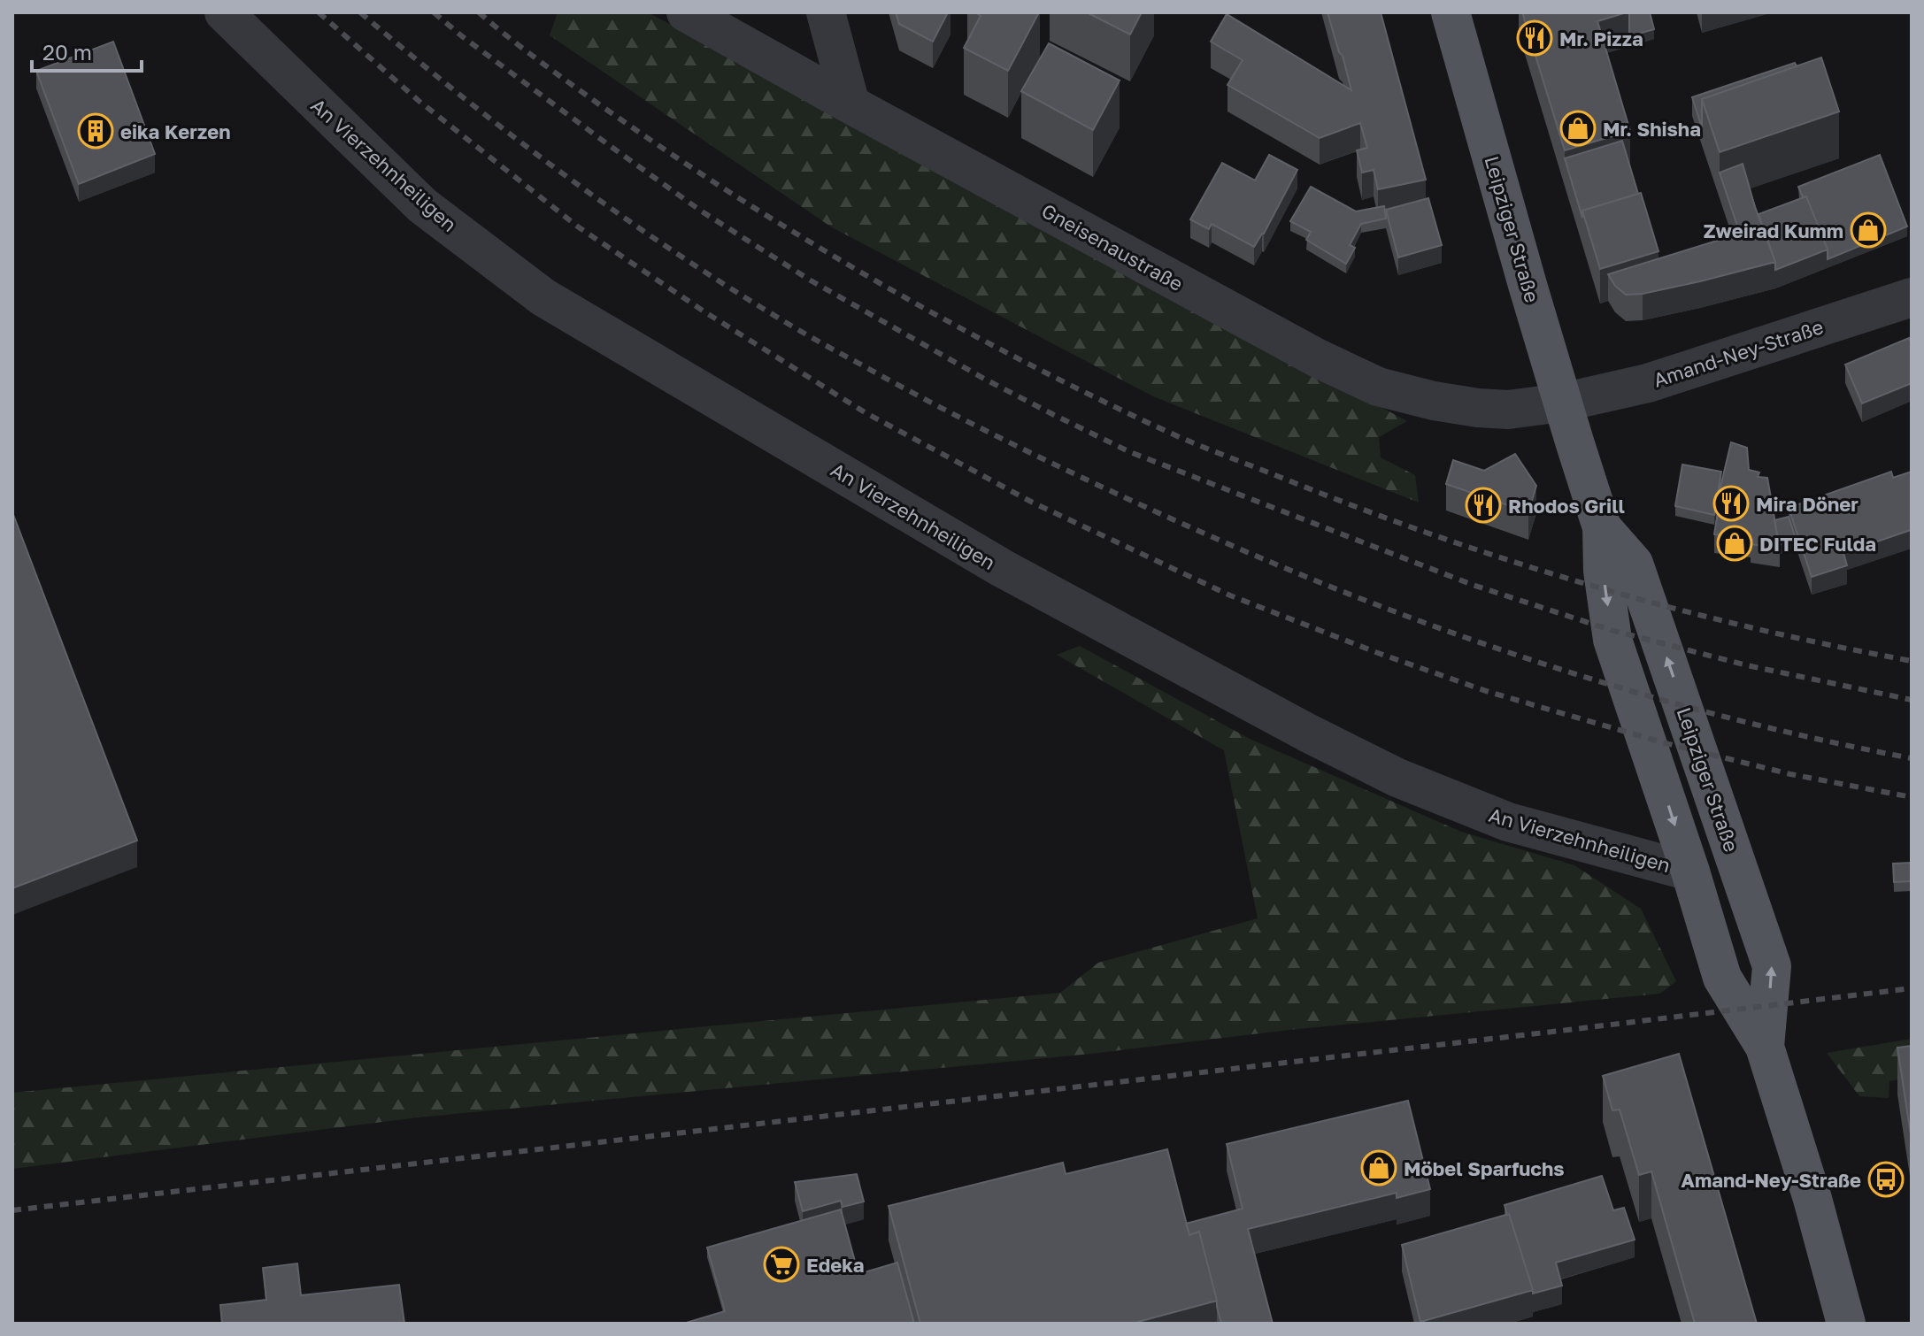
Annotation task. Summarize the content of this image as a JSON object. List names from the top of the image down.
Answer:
{
  "streets": {
    "main road": ["Leipziger Straße"],
    "street": ["An Vierzehnheiligen", "Gneisenaustraße", "Amand-Ney-Straße"]
  },
  "crossings": [
    ["An Vierzehnheiligen", "Leipziger Straße"],
    ["Leipziger Straße", "Gneisenaustraße"],
    ["Leipziger Straße", "Amand-Ney-Straße"],
    ["Gneisenaustraße", "Amand-Ney-Straße"]
  ],
  "places": {
    "restaurant": ["Mr. Pizza", "Mira Döner", "Rhodos Grill"],
    "shop": [
      "Mr. Shisha",
      "Zweirad Kumm",
      "DITEC Fulda",
      "Möbel Sparfuchs"
    ],
    "building": ["eika Kerzen"],
    "bus stop": ["Amand-Ney-Straße"],
    "supermarket": ["Edeka"]
  },
  "scale_bar": "20 m"
}
